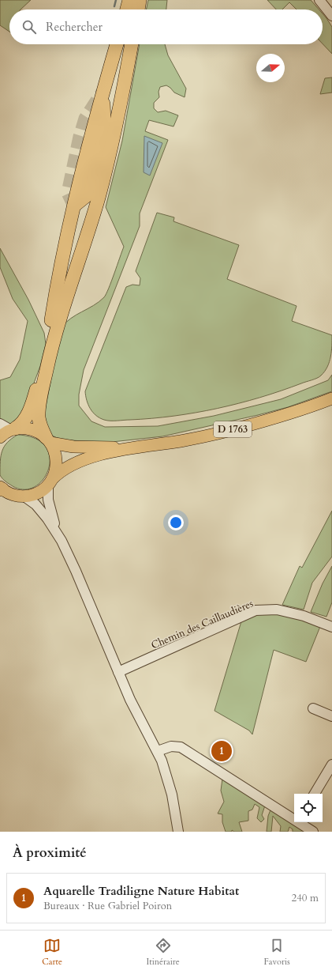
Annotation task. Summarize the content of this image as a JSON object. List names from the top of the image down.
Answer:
{
  "streets": {
    "main road": ["D 1763"],
    "street": ["Chemin des Caillaudières"]
  },
  "north": "right",
  "page": {
    "search": "Rechercher",
    "pins": "1",
    "heading": "À proximité",
    "list": [
      {
        "mark": "1",
        "name": "Aquarelle Tradiligne Nature Habitat",
        "note": "Bureaux · Rue Gabriel Poiron",
        "value": "240 m"
      }
    ],
    "nav": ["Carte", "Itinéraire", "Favoris"]
  }
}
